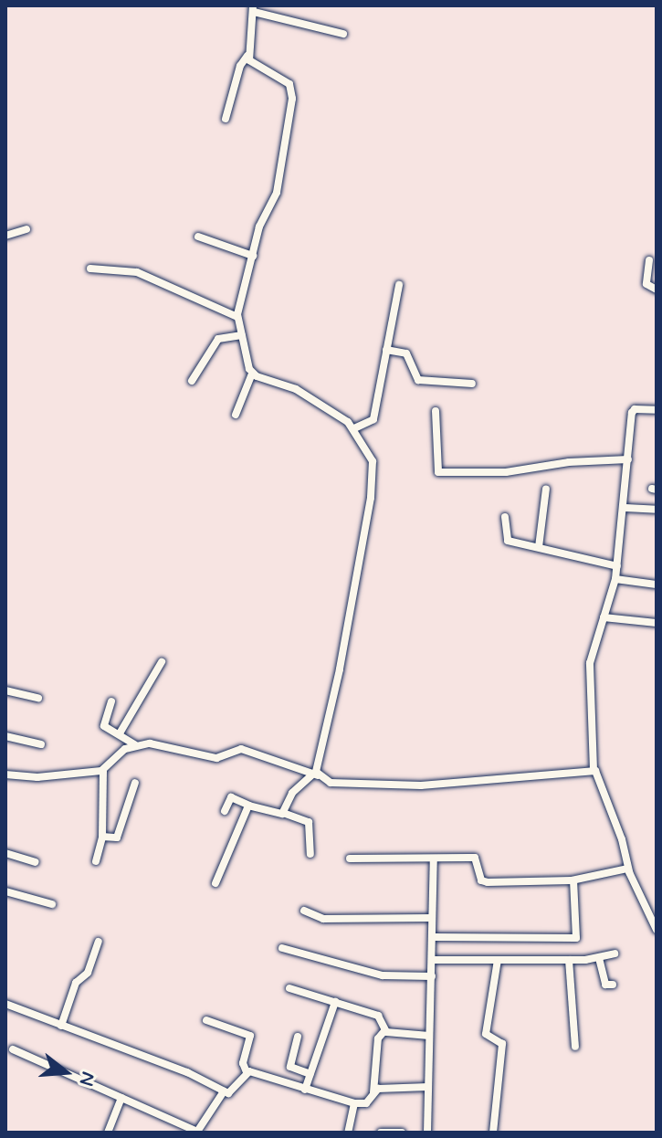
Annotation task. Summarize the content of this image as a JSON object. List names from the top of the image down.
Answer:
{
  "north": "right"
}
